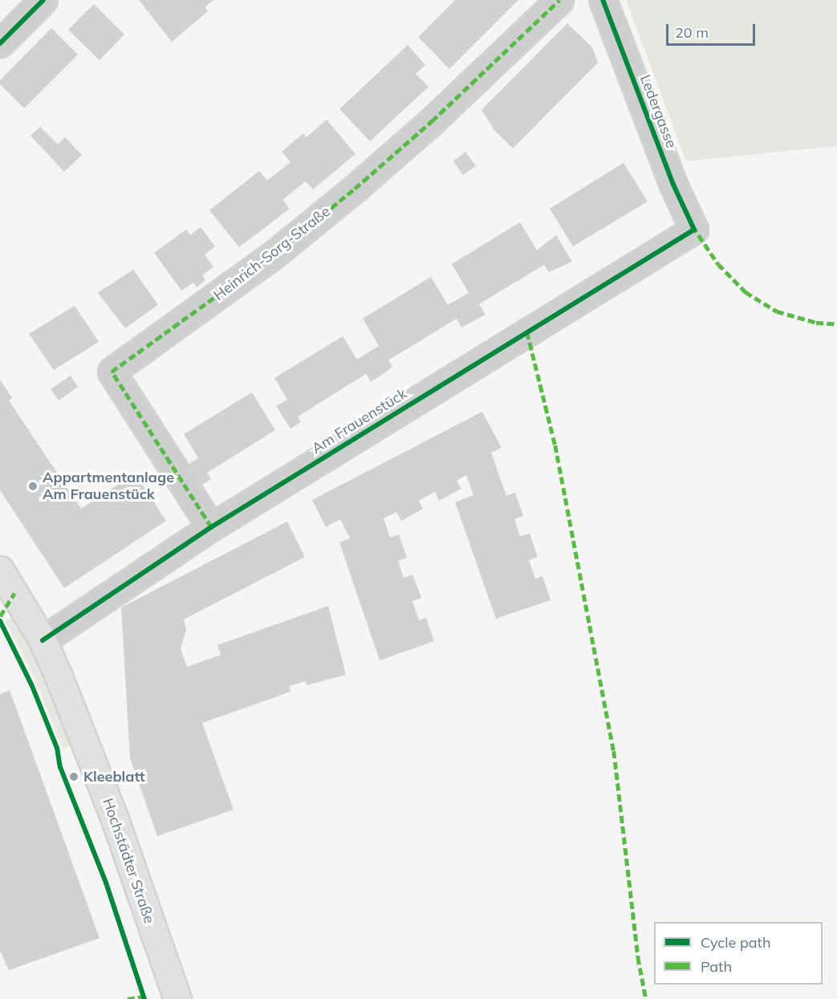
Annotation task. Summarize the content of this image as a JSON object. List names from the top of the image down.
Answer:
{
  "streets": {
    "street": [
      "Ledergasse",
      "Heinrich-Sorg-Straße",
      "Am Frauenstück",
      "Hochstädter Straße"
    ]
  },
  "crossings": [
    ["Ledergasse", "Am Frauenstück"],
    ["Heinrich-Sorg-Straße", "Am Frauenstück"],
    ["Am Frauenstück", "Hochstädter Straße"]
  ],
  "places": ["Appartmentanlage Am Frauenstück", "Kleeblatt"],
  "legend": ["Cycle path", "Path"],
  "scale_bar": "20 m"
}
